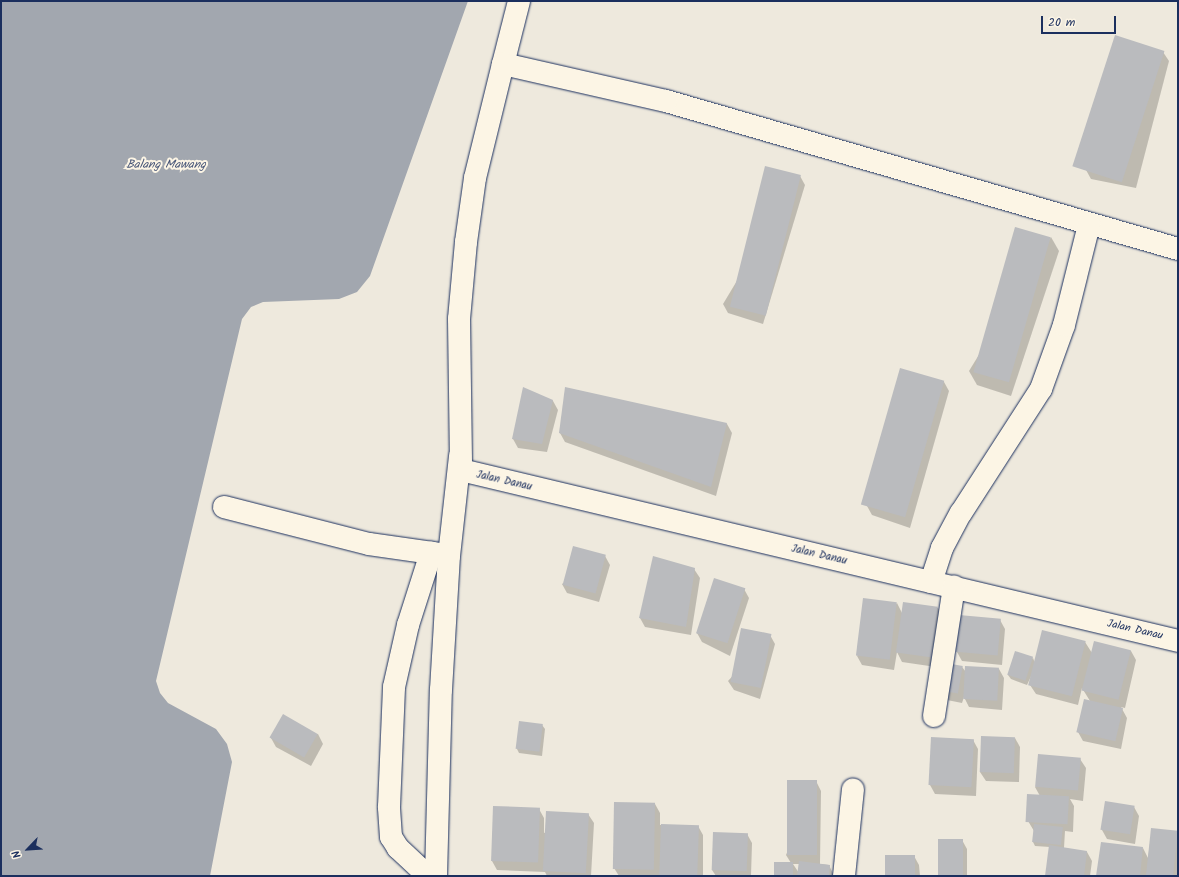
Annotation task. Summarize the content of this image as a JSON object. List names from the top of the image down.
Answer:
{
  "streets": {
    "street": ["Jalan Danau"]
  },
  "water": ["Balang Mawang"],
  "scale_bar": "20 m",
  "north": "bottom left"
}
